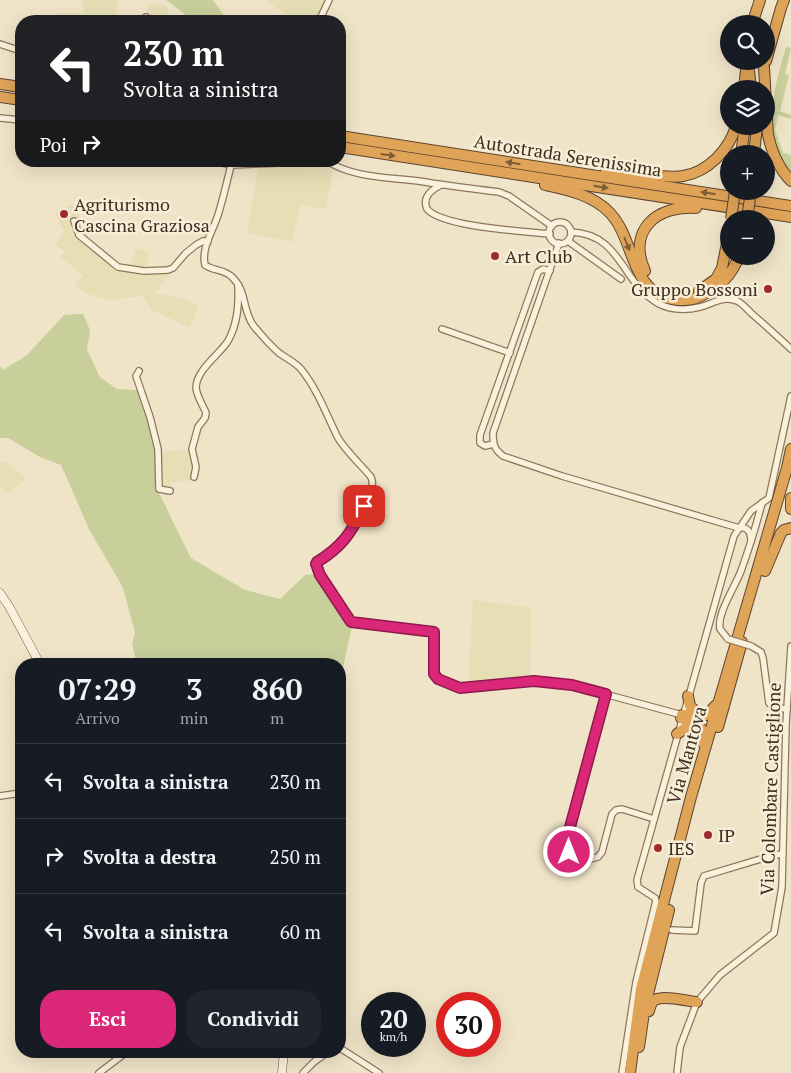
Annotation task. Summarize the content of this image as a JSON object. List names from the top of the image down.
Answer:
{
  "streets": {
    "highway": ["Autostrada Serenissima", "Via Mantova"],
    "street": ["Via Colombare Castiglione"]
  },
  "places": [
    "Agriturismo Cascina Graziosa",
    "Art Club",
    "Gruppo Bossoni",
    "IP",
    "IES"
  ],
  "page": {
    "map_buttons": ["+", "−"],
    "turn": ["230 m", "Svolta a sinistra"],
    "then": "Poi",
    "eta": [
      "07:29",
      "Arrivo",
      "3",
      "min",
      "860",
      "m"
    ],
    "list": [
      {
        "name": "Svolta a sinistra",
        "value": "230 m"
      },
      {
        "name": "Svolta a destra",
        "value": "250 m"
      },
      {
        "name": "Svolta a sinistra",
        "value": "60 m"
      }
    ],
    "buttons": ["Esci", "Condividi"],
    "speed": "20 km/h",
    "limit": "30"
  }
}
